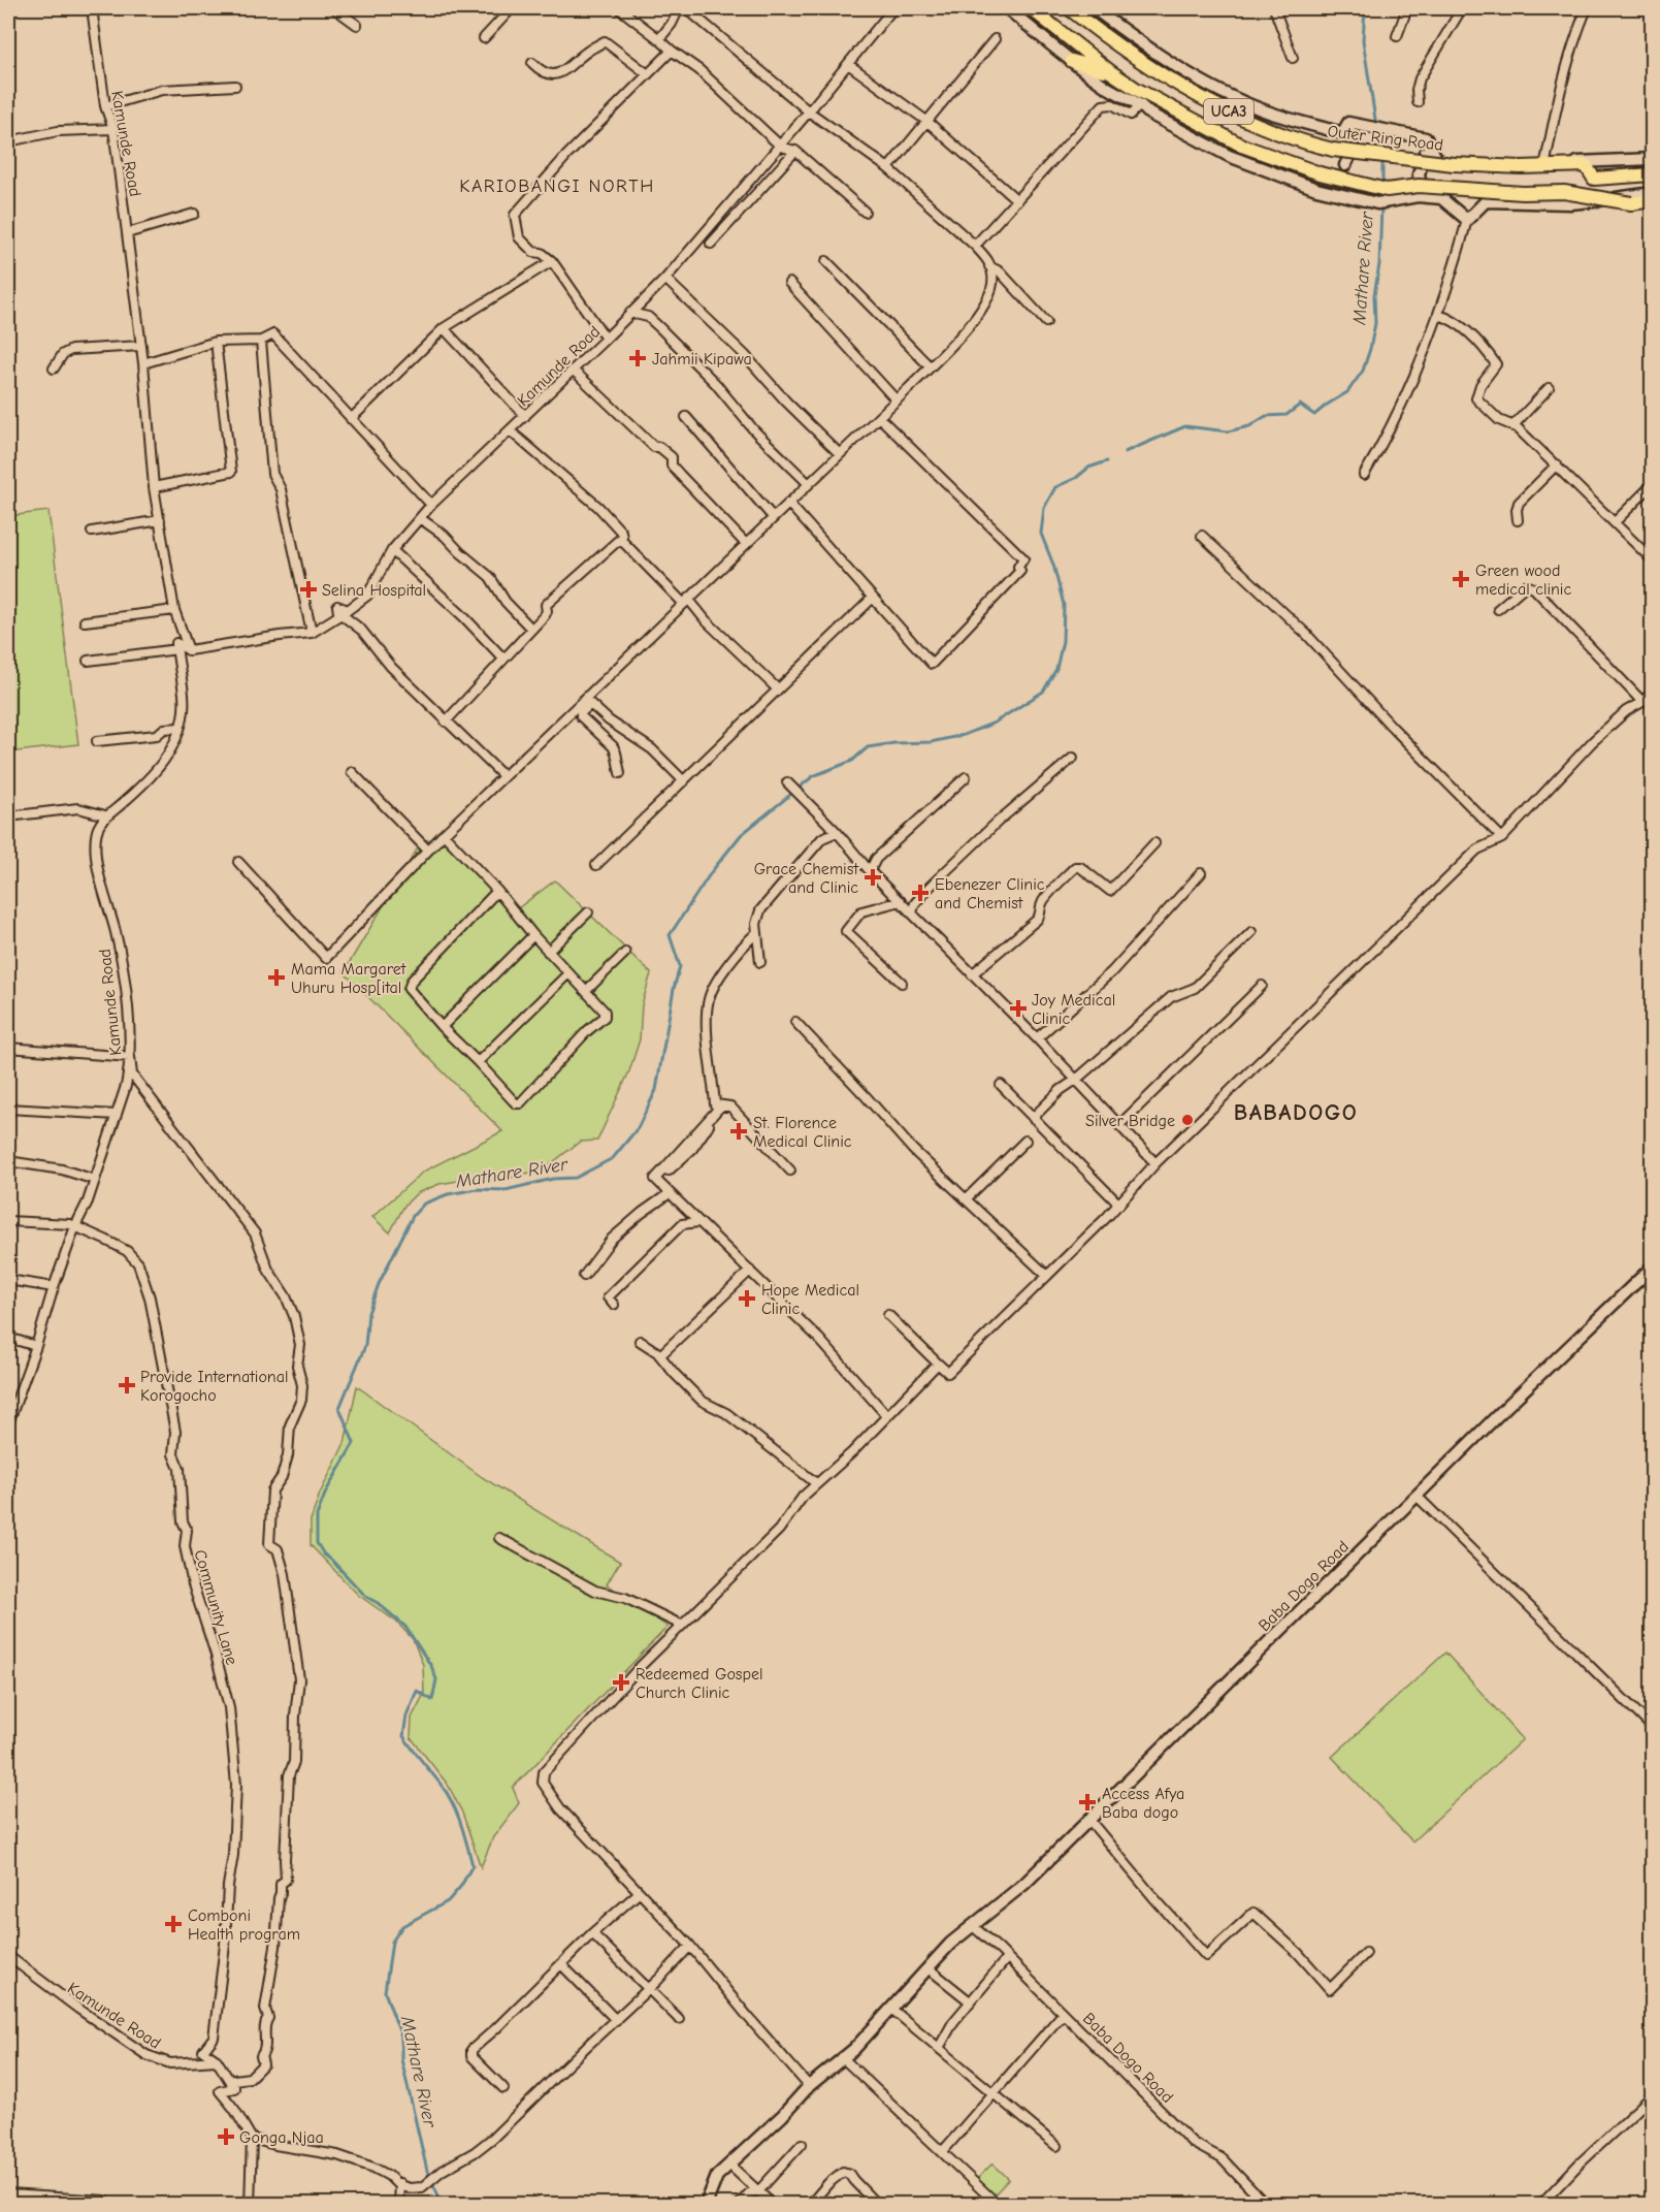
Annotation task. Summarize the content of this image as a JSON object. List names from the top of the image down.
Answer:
{
  "streets": {
    "main road": ["UCA3", "Outer Ring Road"],
    "street": ["Kamunde Road", "Baba Dogo Road", "Community Lane"]
  },
  "crossings": [
    ["Kamunde Road", "Community Lane"]
  ],
  "districts": ["KARIOBANGI NORTH", "BABADOGO"],
  "water": ["Mathare River"],
  "places": {
    "health": [
      "Jahmii Kipawa",
      "Green wood medical clinic",
      "Selina Hospital",
      "Grace Chemist and Clinic",
      "Ebenezer Clinic and Chemist",
      "Mama Margaret Uhuru Hosp[ital",
      "Joy Medical Clinic",
      "St. Florence Medical Clinic",
      "Hope Medical Clinic",
      "Provide International Korogocho",
      "Redeemed Gospel Church Clinic",
      "Access Afya Baba dogo",
      "Comboni Health program",
      "Gonga Njaa"
    ],
    "other": ["Silver Bridge"]
  }
}
